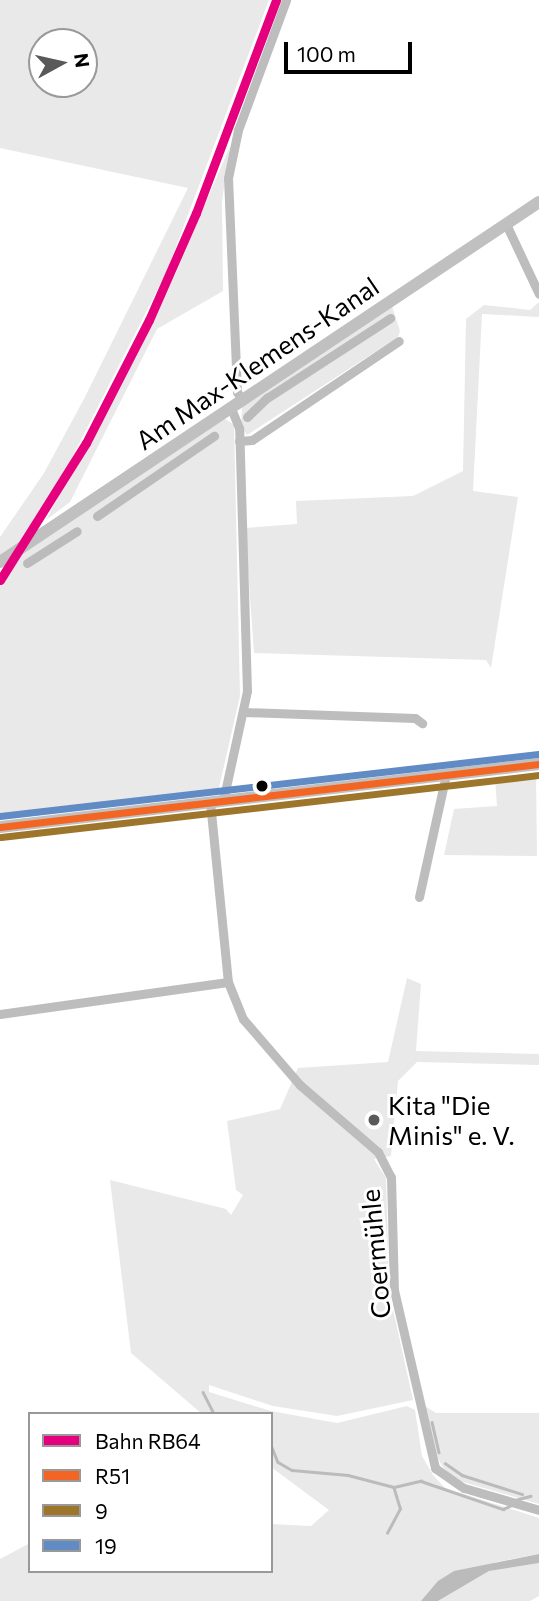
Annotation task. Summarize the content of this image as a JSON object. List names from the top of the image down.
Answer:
{
  "streets": {
    "main road": ["Am Max-Klemens-Kanal"],
    "street": ["Coermühle"]
  },
  "places": ["Kita \"Die Minis\" e. V."],
  "lines": [
    "rail line RB64",
    "transit line 19",
    "transit line R51",
    "transit line 9"
  ],
  "legend": [
    "Bahn RB64",
    "R51",
    "9",
    "19"
  ],
  "scale_bar": "100 m",
  "north": "right"
}
